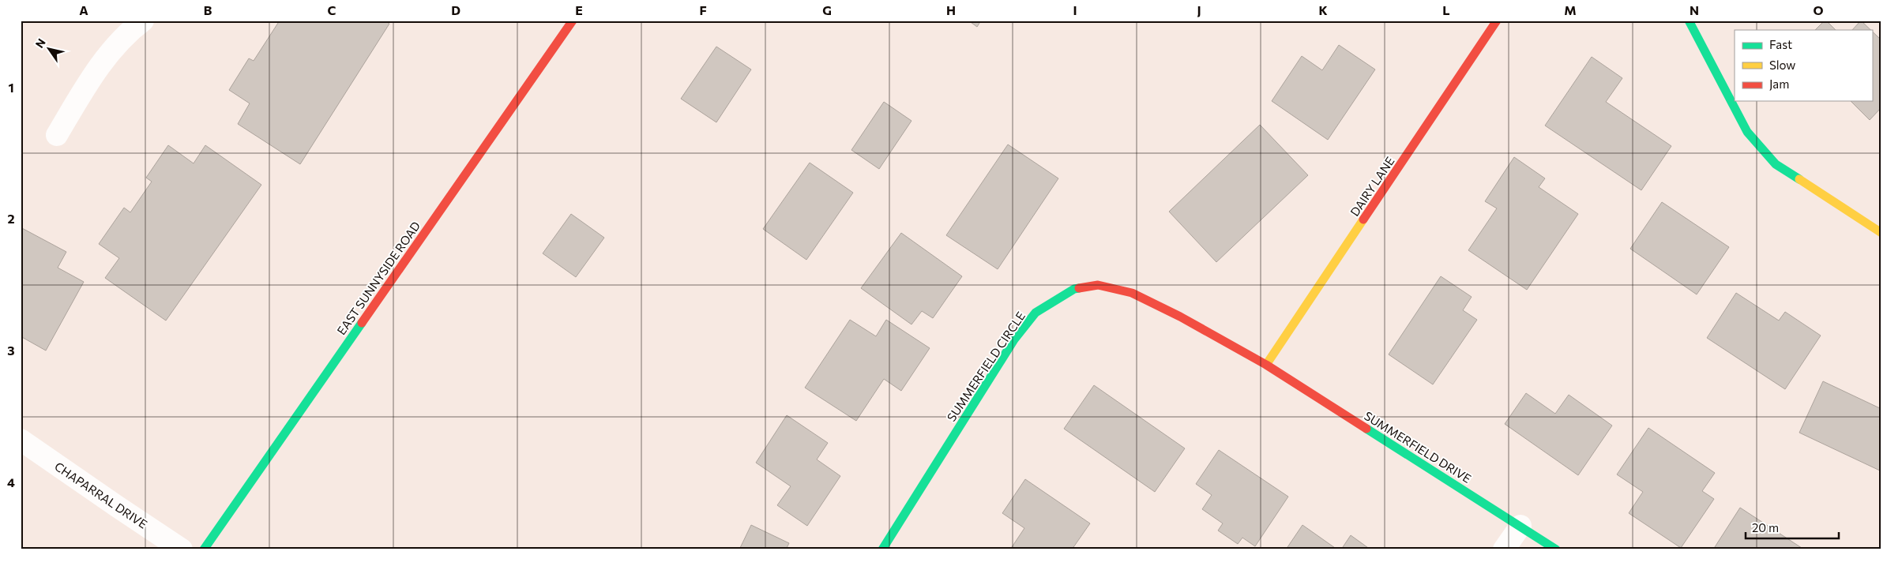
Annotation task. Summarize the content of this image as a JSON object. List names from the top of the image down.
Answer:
{
  "streets": {
    "street": [
      "DAIRY LANE",
      "EAST SUNNYSIDE ROAD",
      "SUMMERFIELD CIRCLE",
      "SUMMERFIELD DRIVE",
      "CHAPARRAL DRIVE"
    ]
  },
  "crossings": [
    ["DAIRY LANE", "SUMMERFIELD CIRCLE"],
    ["DAIRY LANE", "SUMMERFIELD DRIVE"],
    ["SUMMERFIELD CIRCLE", "SUMMERFIELD DRIVE"]
  ],
  "legend": ["Fast", "Slow", "Jam"],
  "scale_bar": "20 m",
  "north": "top left",
  "grid": {
    "columns": [
      "A",
      "B",
      "C",
      "D",
      "E",
      "F",
      "G",
      "H",
      "I",
      "J",
      "K",
      "L",
      "M",
      "N",
      "O"
    ],
    "rows": [
      "1",
      "2",
      "3",
      "4"
    ]
  }
}
